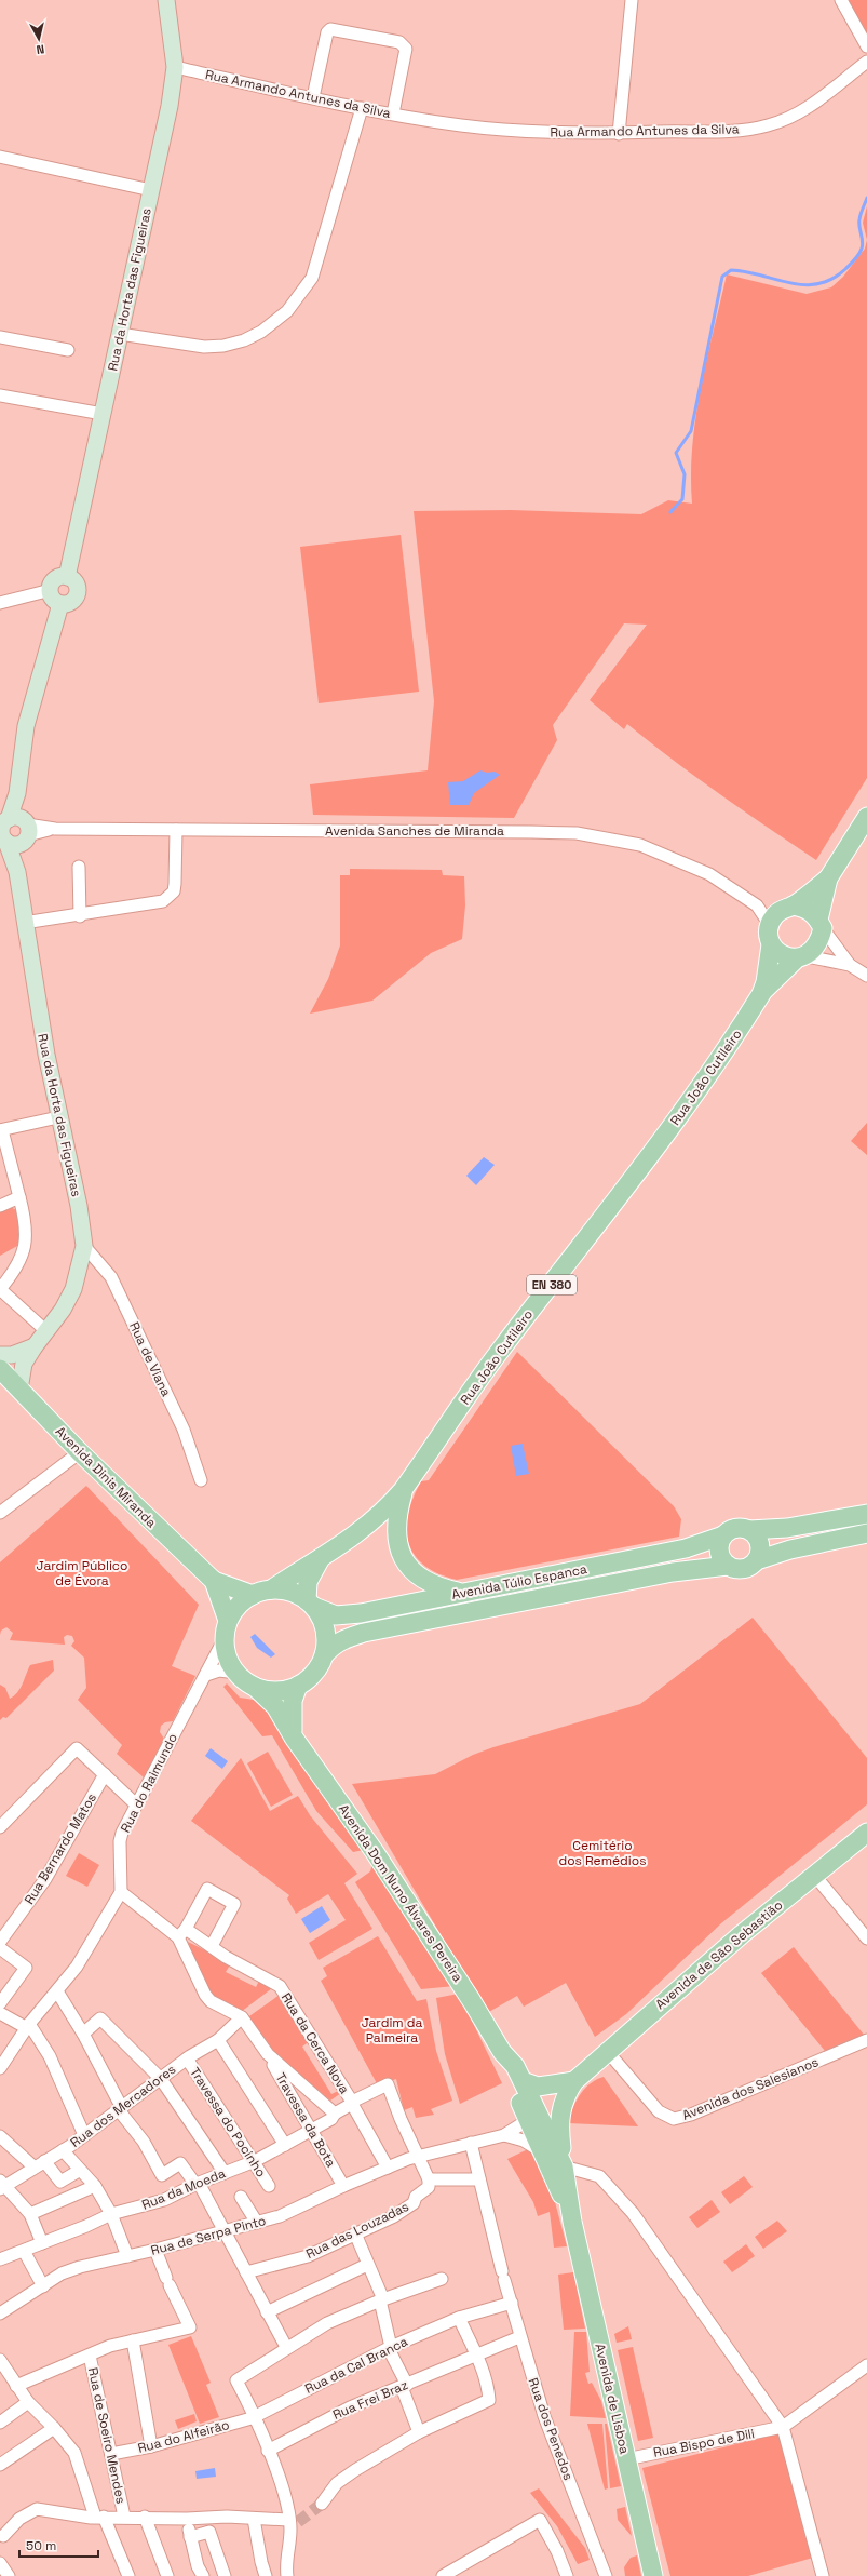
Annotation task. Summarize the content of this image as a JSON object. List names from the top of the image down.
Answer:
{
  "streets": {
    "main road": [
      "Rua João Cutileiro",
      "EN 380",
      "Avenida Dinis Miranda",
      "Avenida Túlio Espanca",
      "Avenida Dom Nuno Álvares Pereira",
      "Avenida de São Sebastião",
      "Avenida de Lisboa"
    ],
    "street": [
      "Rua Armando Antunes da Silva",
      "Rua da Horta das Figueiras",
      "Avenida Sanches de Miranda",
      "Rua de Viana",
      "Rua do Raimundo",
      "Rua Bernardo Matos",
      "Rua da Cerca Nova",
      "Avenida dos Salesianos",
      "Rua dos Mercadores",
      "Travessa da Bota",
      "Travessa do Pocinho",
      "Rua da Moeda",
      "Rua das Louzadas",
      "Rua de Serpa Pinto",
      "Rua da Cal Branca",
      "Rua Frei Braz",
      "Rua dos Penedos",
      "Rua de Soeiro Mendes",
      "Rua do Alfeirão",
      "Rua Bispo de Dili"
    ]
  },
  "crossings": [
    ["Rua Armando Antunes da Silva", "Rua da Horta das Figueiras"],
    ["Rua da Horta das Figueiras", "Avenida Sanches de Miranda"],
    ["Rua da Horta das Figueiras", "Rua de Viana"],
    ["Rua da Horta das Figueiras", "Avenida Dinis Miranda"],
    ["Avenida Sanches de Miranda", "Rua João Cutileiro"],
    ["Rua João Cutileiro", "Avenida Dinis Miranda"],
    ["Rua João Cutileiro", "Avenida Túlio Espanca"],
    ["Rua João Cutileiro", "Rua do Raimundo"],
    ["Rua João Cutileiro", "Avenida Dom Nuno Álvares Pereira"],
    ["Avenida Dinis Miranda", "Avenida Túlio Espanca"],
    ["Avenida Dinis Miranda", "Rua do Raimundo"],
    ["Avenida Dinis Miranda", "Avenida Dom Nuno Álvares Pereira"],
    ["Avenida Túlio Espanca", "Rua do Raimundo"],
    ["Avenida Túlio Espanca", "Avenida Dom Nuno Álvares Pereira"],
    ["Rua do Raimundo", "Avenida Dom Nuno Álvares Pereira"],
    ["Rua do Raimundo", "Rua da Cerca Nova"],
    ["Avenida Dom Nuno Álvares Pereira", "Avenida de São Sebastião"],
    ["Avenida Dom Nuno Álvares Pereira", "Avenida de Lisboa"],
    ["Avenida de São Sebastião", "Avenida dos Salesianos"],
    ["Rua da Cerca Nova", "Rua da Moeda"],
    ["Rua da Cerca Nova", "Rua de Serpa Pinto"],
    ["Rua dos Mercadores", "Travessa do Pocinho"],
    ["Travessa da Bota", "Rua da Moeda"],
    ["Travessa da Bota", "Rua de Serpa Pinto"],
    ["Travessa do Pocinho", "Rua da Moeda"],
    ["Rua da Moeda", "Rua de Serpa Pinto"],
    ["Rua de Serpa Pinto", "Rua dos Penedos"],
    ["Rua da Cal Branca", "Rua dos Penedos"],
    ["Rua da Cal Branca", "Rua do Alfeirão"],
    ["Avenida de Lisboa", "Rua Bispo de Dili"],
    ["Rua Frei Braz", "Rua dos Penedos"],
    ["Rua de Soeiro Mendes", "Rua do Alfeirão"]
  ],
  "parks": ["Jardim Público de Évora", "Cemitério dos Remédios", "Jardim da Palmeira"],
  "scale_bar": "50 m",
  "north": "bottom"
}
